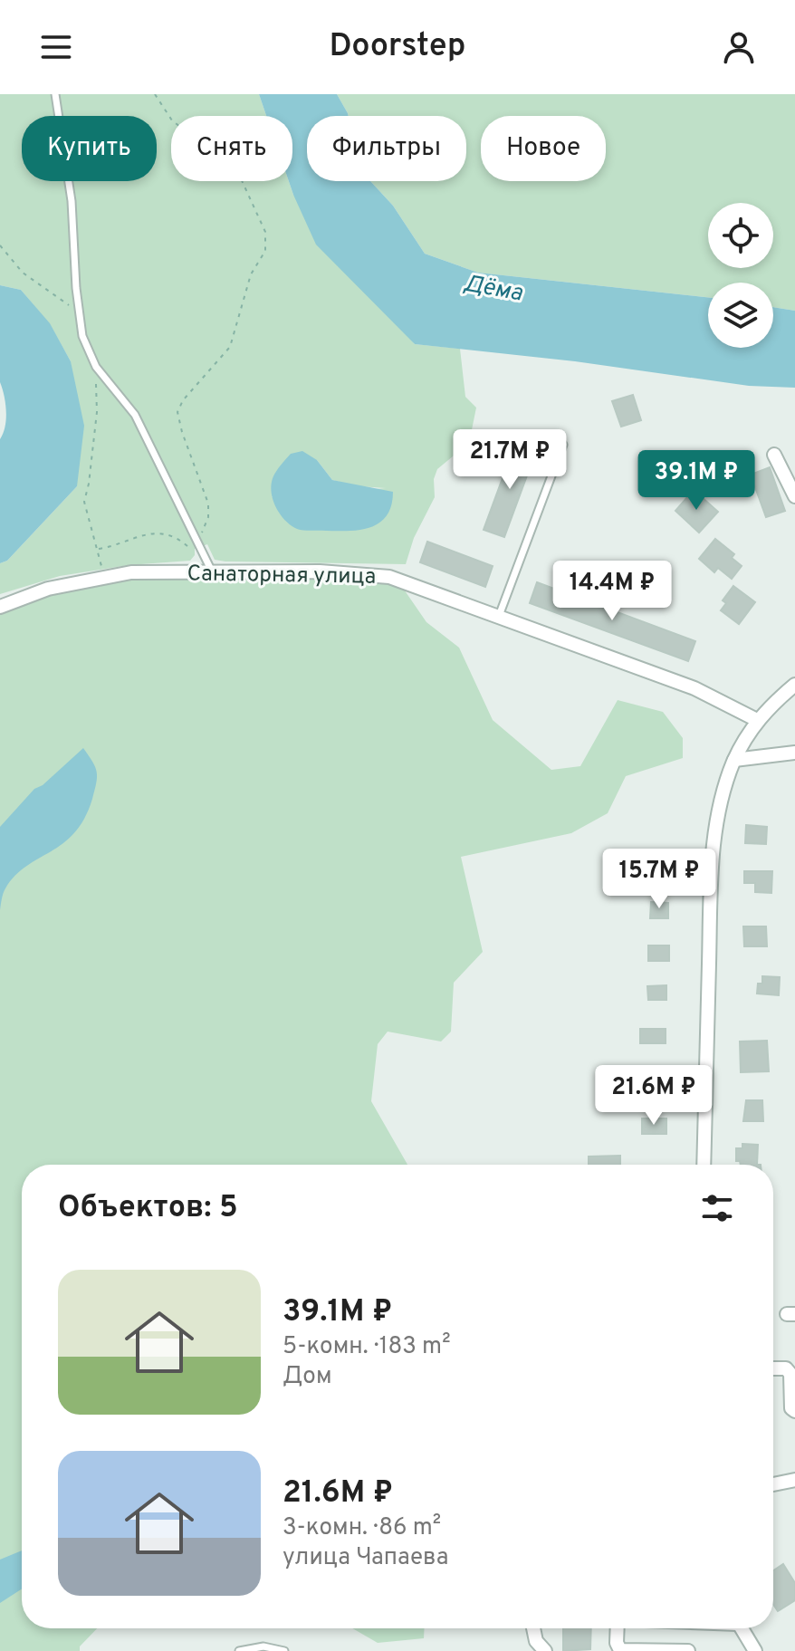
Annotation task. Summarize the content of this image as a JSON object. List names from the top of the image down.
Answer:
{
  "streets": {
    "street": ["Санаторная улица"]
  },
  "water": ["Дёма"],
  "page": {
    "header": "Doorstep",
    "chip": [
      "Купить",
      "Снять",
      "Фильтры",
      "Новое"
    ],
    "price": [
      "21.7M ₽",
      "39.1M ₽",
      "14.4M ₽",
      "15.7M ₽",
      "21.6M ₽"
    ],
    "heading": "Объектов: 5",
    "list": [
      {
        "name": "39.1M ₽",
        "note": "5-комн. · 183 m² · Дом"
      },
      {
        "name": "21.6M ₽",
        "note": "3-комн. · 86 m² · улица Чапаева"
      }
    ]
  }
}
